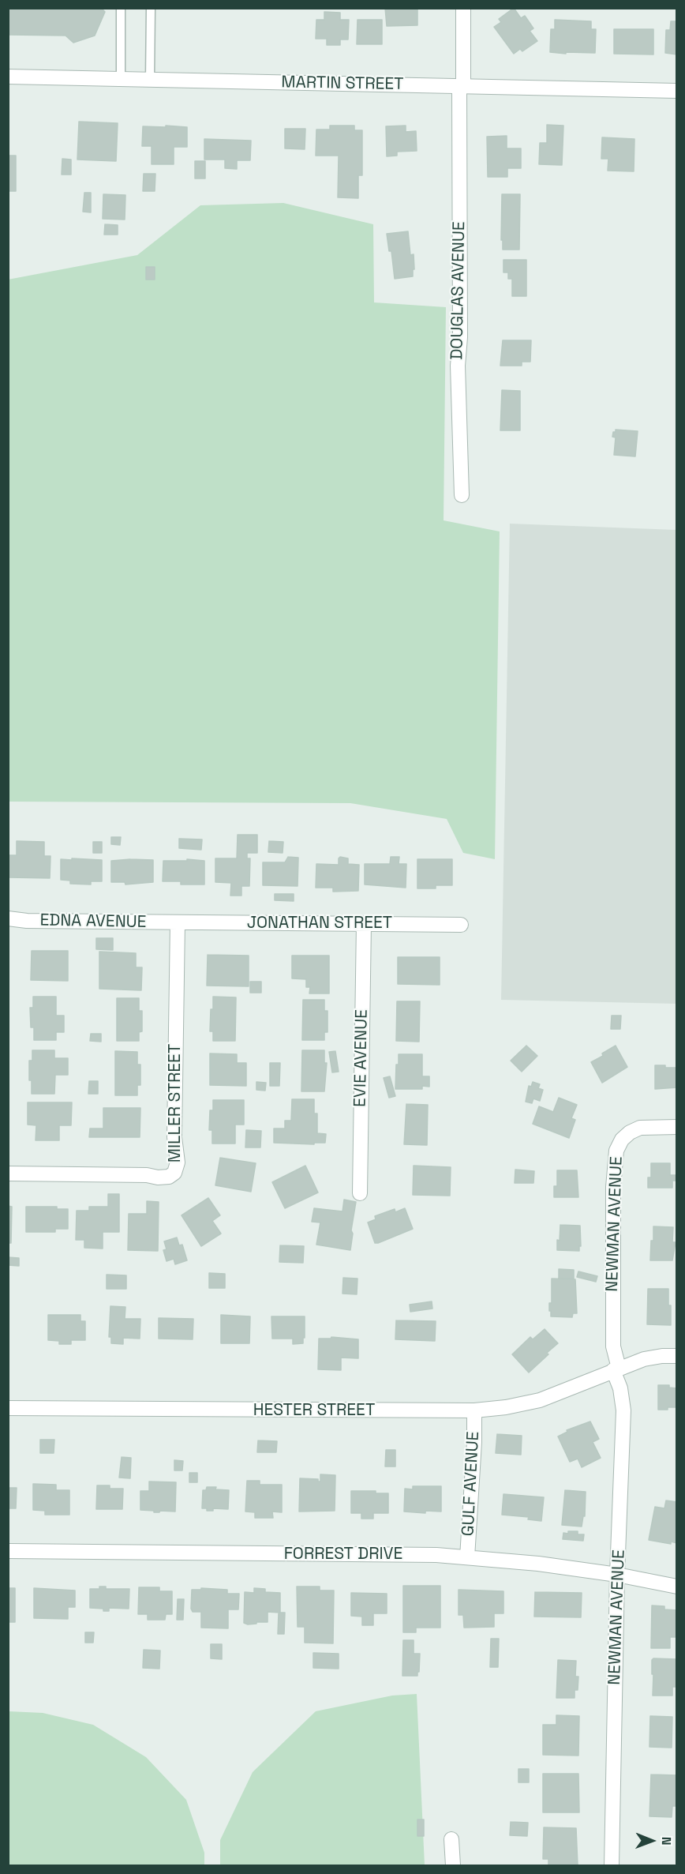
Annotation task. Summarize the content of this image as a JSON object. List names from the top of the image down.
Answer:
{
  "streets": {
    "street": [
      "MARTIN STREET",
      "DOUGLAS AVENUE",
      "EDNA AVENUE",
      "JONATHAN STREET",
      "EVIE AVENUE",
      "MILLER STREET",
      "NEWMAN AVENUE",
      "HESTER STREET",
      "GULF AVENUE",
      "FORREST DRIVE"
    ]
  },
  "crossings": [
    ["MARTIN STREET", "DOUGLAS AVENUE"],
    ["EDNA AVENUE", "JONATHAN STREET"],
    ["EDNA AVENUE", "MILLER STREET"],
    ["JONATHAN STREET", "EVIE AVENUE"],
    ["JONATHAN STREET", "MILLER STREET"],
    ["NEWMAN AVENUE", "HESTER STREET"],
    ["NEWMAN AVENUE", "FORREST DRIVE"],
    ["HESTER STREET", "GULF AVENUE"],
    ["GULF AVENUE", "FORREST DRIVE"]
  ],
  "north": "right"
}
